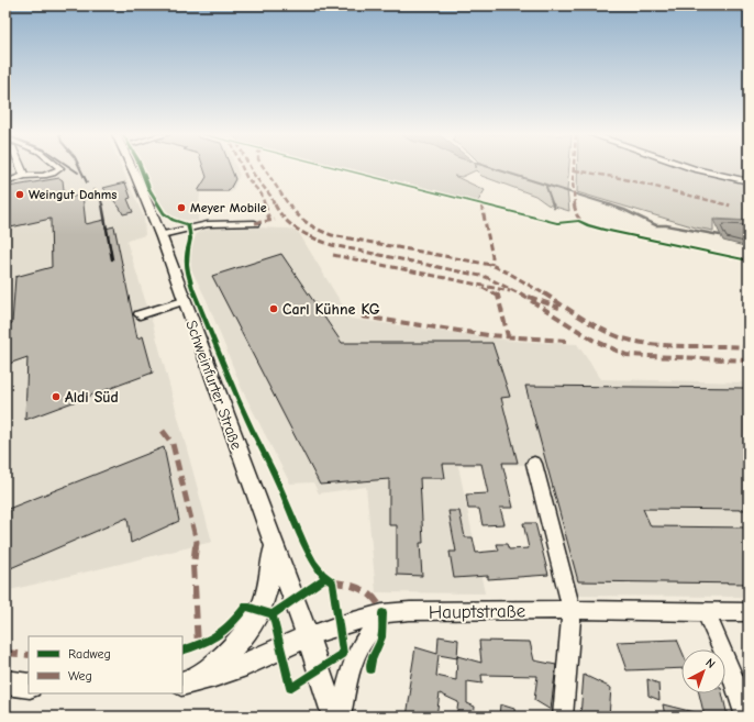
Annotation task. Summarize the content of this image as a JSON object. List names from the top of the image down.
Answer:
{
  "streets": {
    "main road": ["Schweinfurter Straße"],
    "street": ["Hauptstraße"]
  },
  "crossings": [
    ["Schweinfurter Straße", "Hauptstraße"]
  ],
  "places": [
    "Weingut Dahms",
    "Meyer Mobile",
    "Carl Kühne KG",
    "Aldi Süd"
  ],
  "legend": ["Radweg", "Weg"],
  "north": "top right"
}
